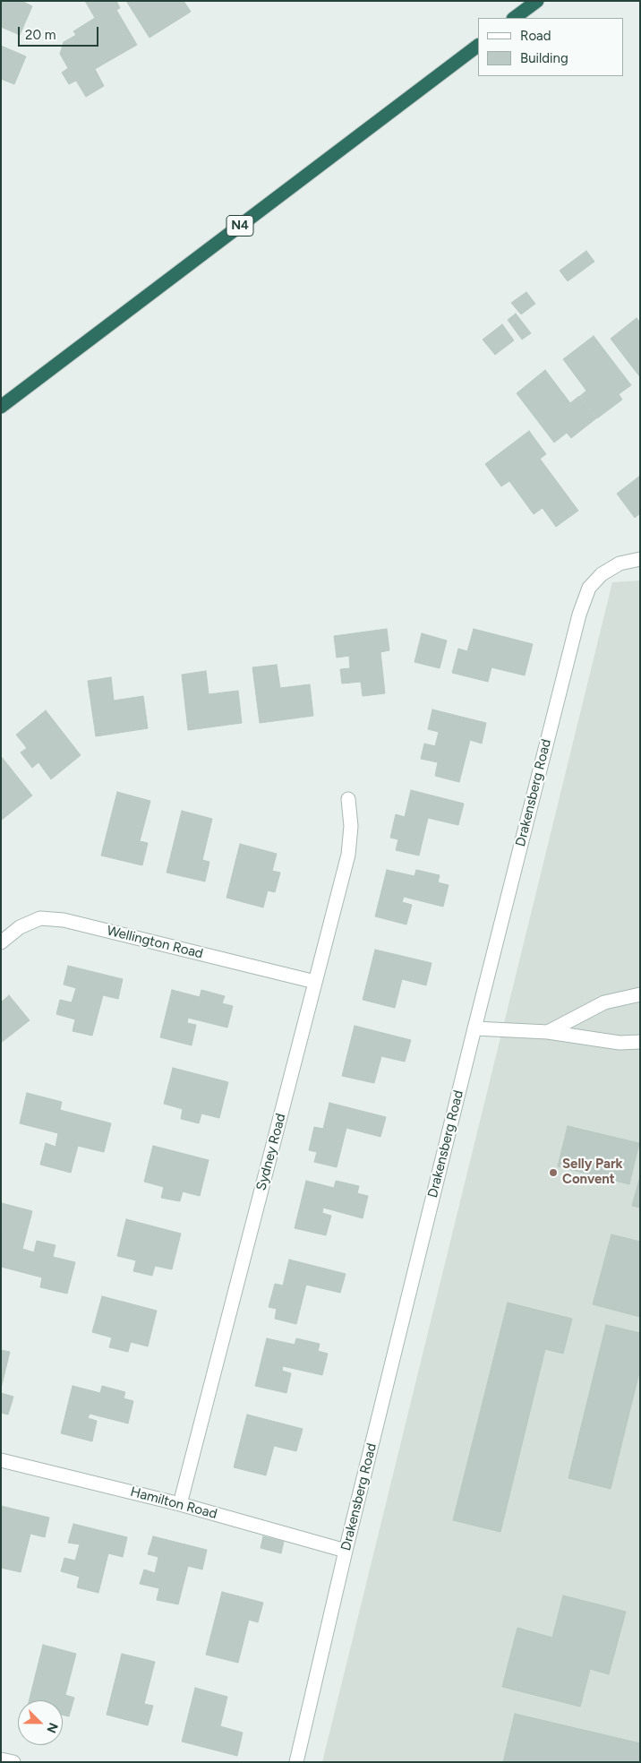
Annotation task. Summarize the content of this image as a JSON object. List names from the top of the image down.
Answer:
{
  "streets": {
    "highway": ["N4"],
    "street": [
      "Drakensberg Road",
      "Wellington Road",
      "Sydney Road",
      "Hamilton Road"
    ]
  },
  "crossings": [
    ["Drakensberg Road", "Hamilton Road"],
    ["Wellington Road", "Sydney Road"],
    ["Sydney Road", "Hamilton Road"]
  ],
  "places": ["Selly Park Convent"],
  "legend": ["Road", "Building"],
  "scale_bar": "20 m",
  "north": "bottom right"
}
